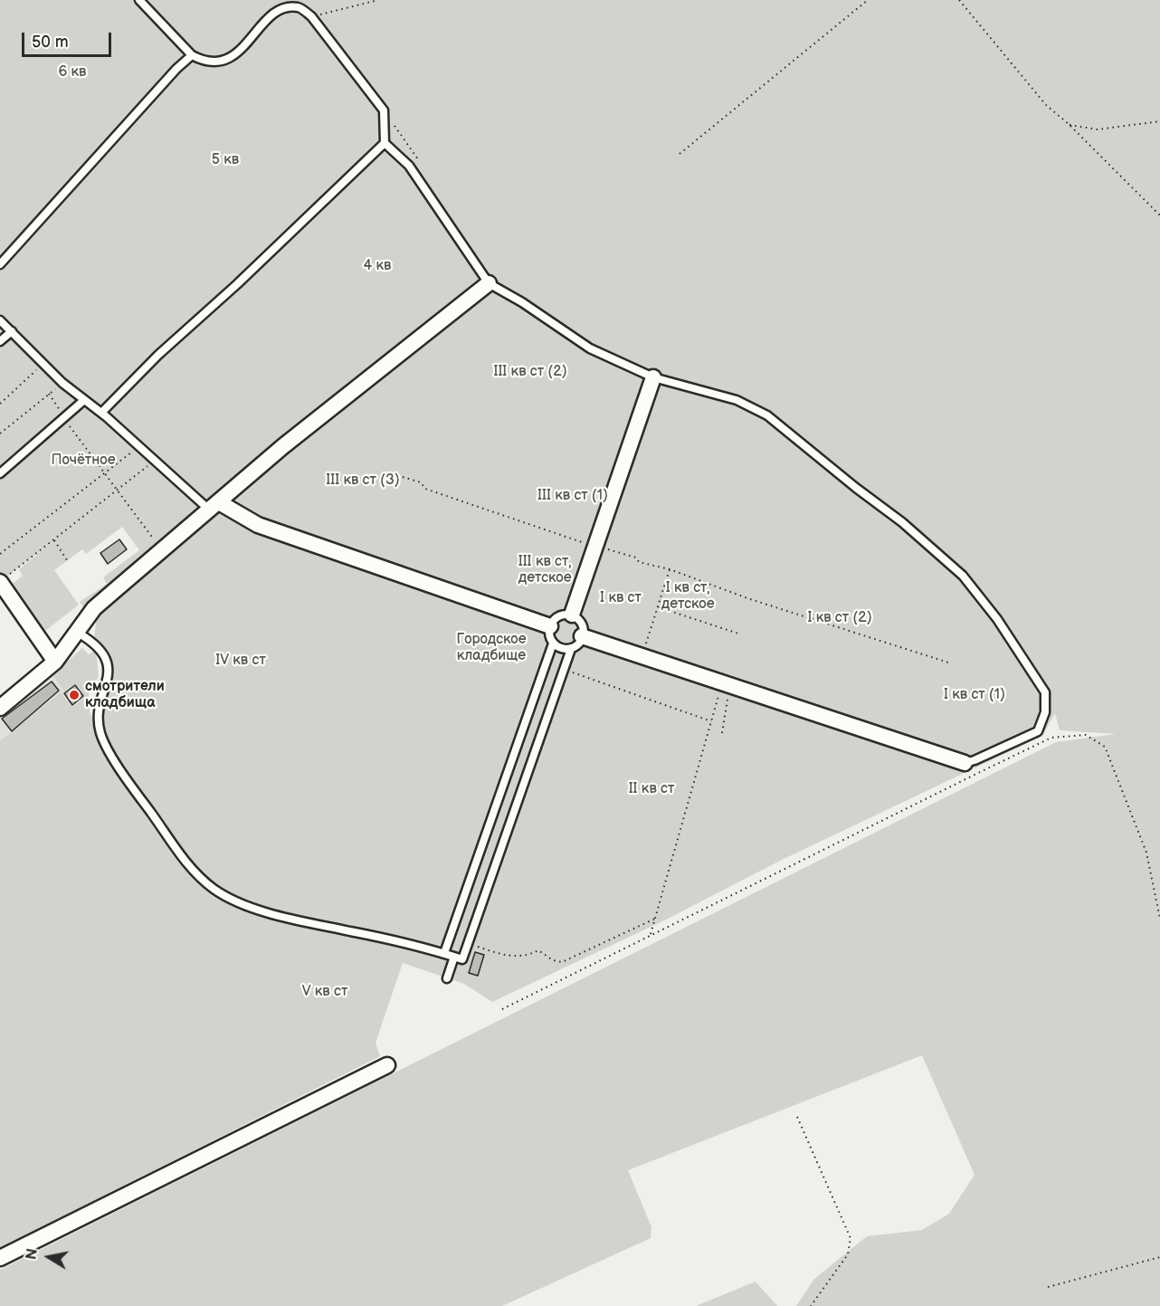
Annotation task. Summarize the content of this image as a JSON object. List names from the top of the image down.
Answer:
{
  "parks": [
    "6 кв",
    "5 кв",
    "4 кв",
    "III кв ст (2)",
    "Почётное",
    "III кв ст (3)",
    "III кв ст (1)",
    "III кв ст, детское",
    "I кв ст, детское",
    "I кв ст",
    "I кв ст (2)",
    "Городское кладбище",
    "IV кв ст",
    "I кв ст (1)",
    "II кв ст",
    "V кв ст"
  ],
  "places": ["смотрители кладбища"],
  "scale_bar": "50 m",
  "north": "left"
}
